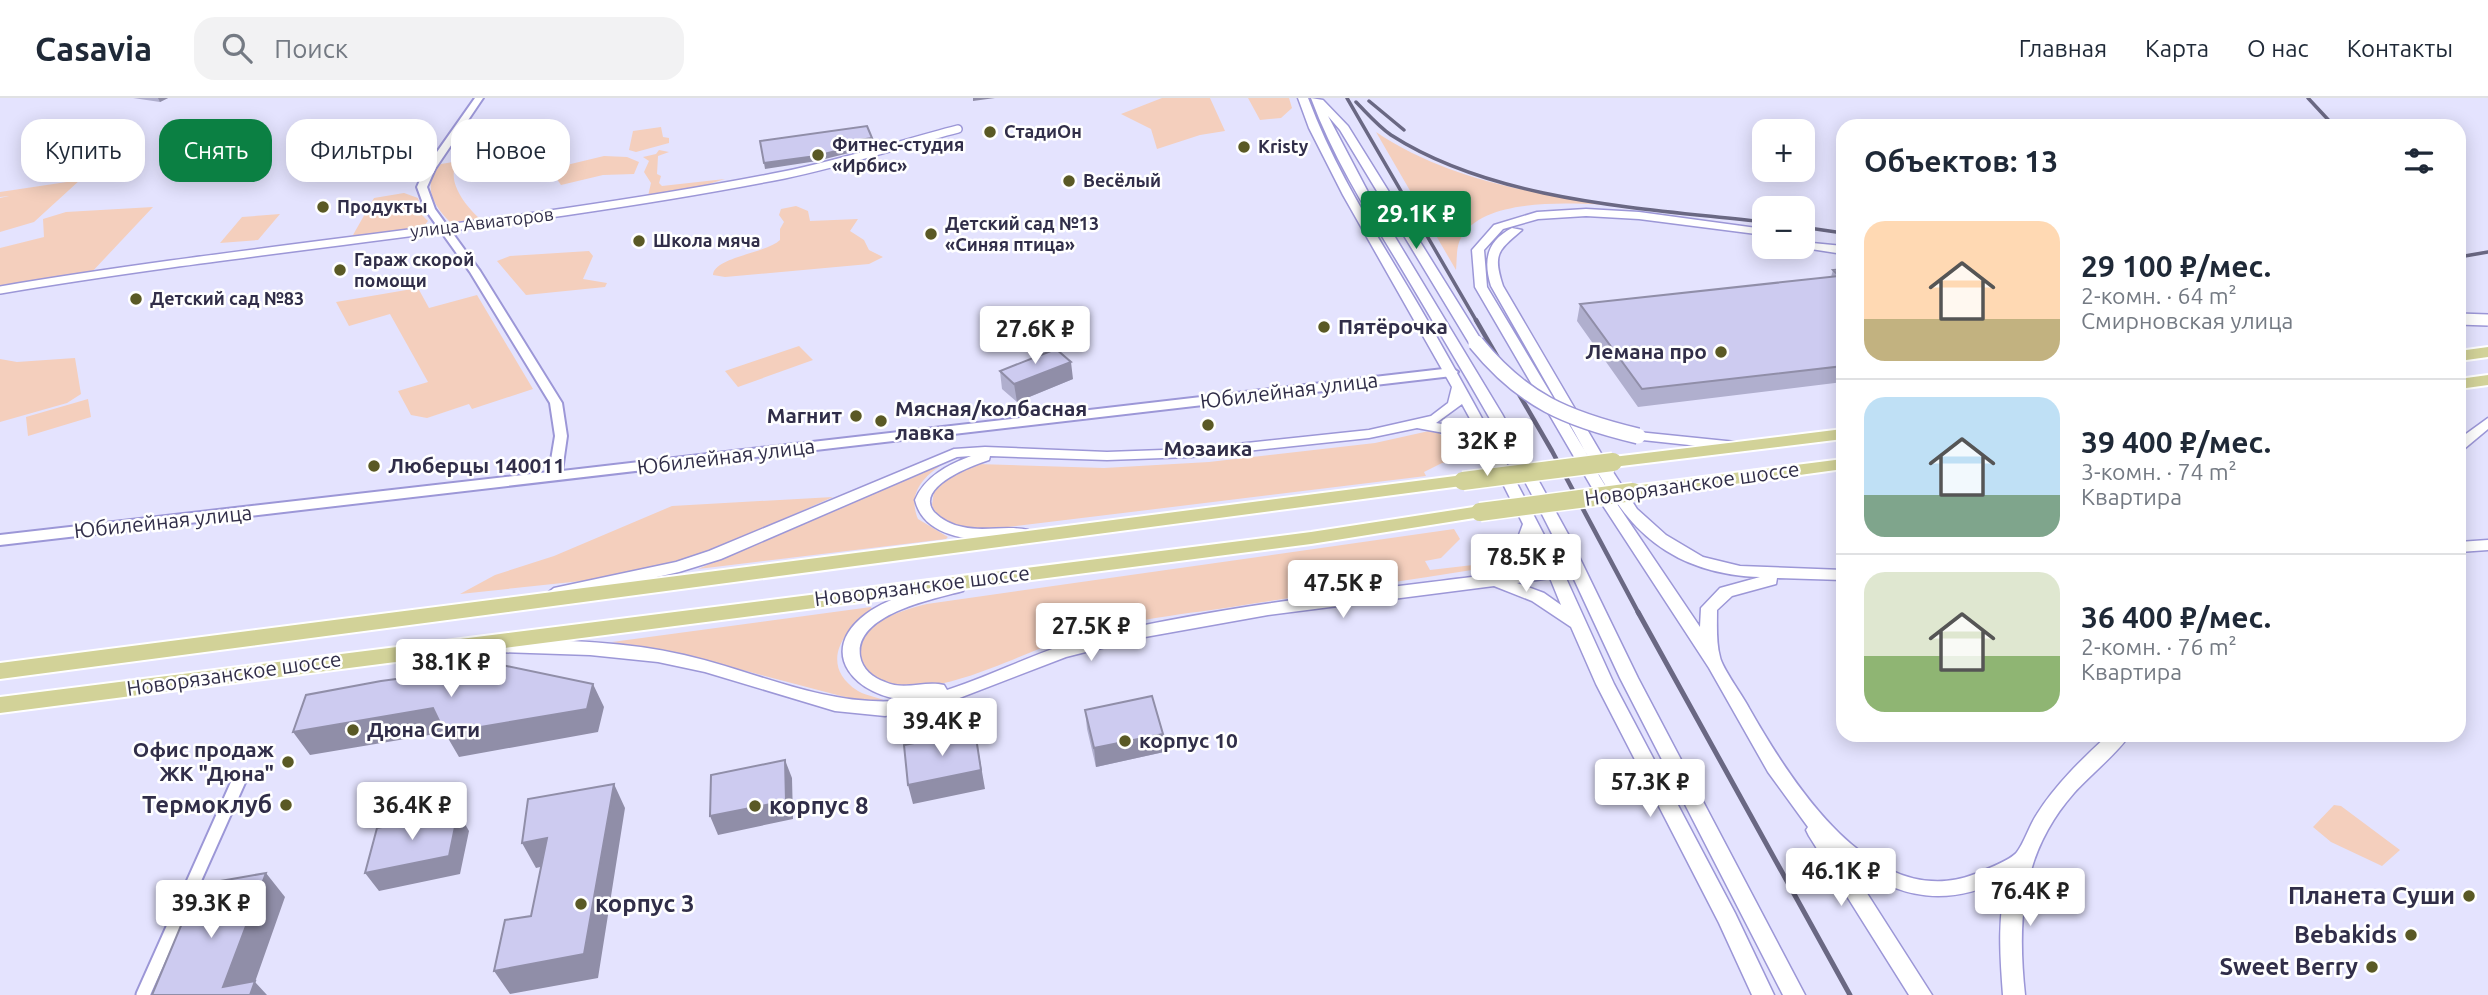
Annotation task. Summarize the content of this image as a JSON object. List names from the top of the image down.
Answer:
{
  "streets": {
    "highway": ["Новорязанское шоссе"],
    "street": ["улица Авиаторов", "Юбилейная улица"]
  },
  "places": [
    "СтадиОн",
    "Kristy",
    "Фитнес-студия «Ирбис»",
    "Весёлый",
    "Продукты",
    "Детский сад №13 «Синяя птица»",
    "Школа мяча",
    "Гараж скорой помощи",
    "Детский сад №83",
    "Пятёрочка",
    "Лемана про",
    "Магнит",
    "Мясная/колбасная лавка",
    "Мозаика",
    "Люберцы 140011",
    "Дюна Сити",
    "корпус 10",
    "Офис продаж ЖК \"Дюна\"",
    "Термоклуб",
    "корпус 8",
    "Планета Суши",
    "корпус 3",
    "Bebakids",
    "Sweet Berry"
  ],
  "page": {
    "header": "Casavia",
    "search": "Поиск",
    "nav": [
      "Главная",
      "Карта",
      "О нас",
      "Контакты"
    ],
    "map_buttons": ["+", "−"],
    "chip": [
      "Купить",
      "Снять",
      "Фильтры",
      "Новое"
    ],
    "heading": "Объектов: 13",
    "price": [
      "29.1K ₽",
      "27.6K ₽",
      "32K ₽",
      "78.5K ₽",
      "47.5K ₽",
      "27.5K ₽",
      "38.1K ₽",
      "39.4K ₽",
      "57.3K ₽",
      "36.4K ₽",
      "46.1K ₽",
      "76.4K ₽",
      "39.3K ₽"
    ],
    "list": [
      {
        "name": "29 100 ₽/мес.",
        "note": "2-комн. · 64 m² · Смирновская улица"
      },
      {
        "name": "39 400 ₽/мес.",
        "note": "3-комн. · 74 m² · Квартира"
      },
      {
        "name": "36 400 ₽/мес.",
        "note": "2-комн. · 76 m² · Квартира"
      }
    ]
  }
}
